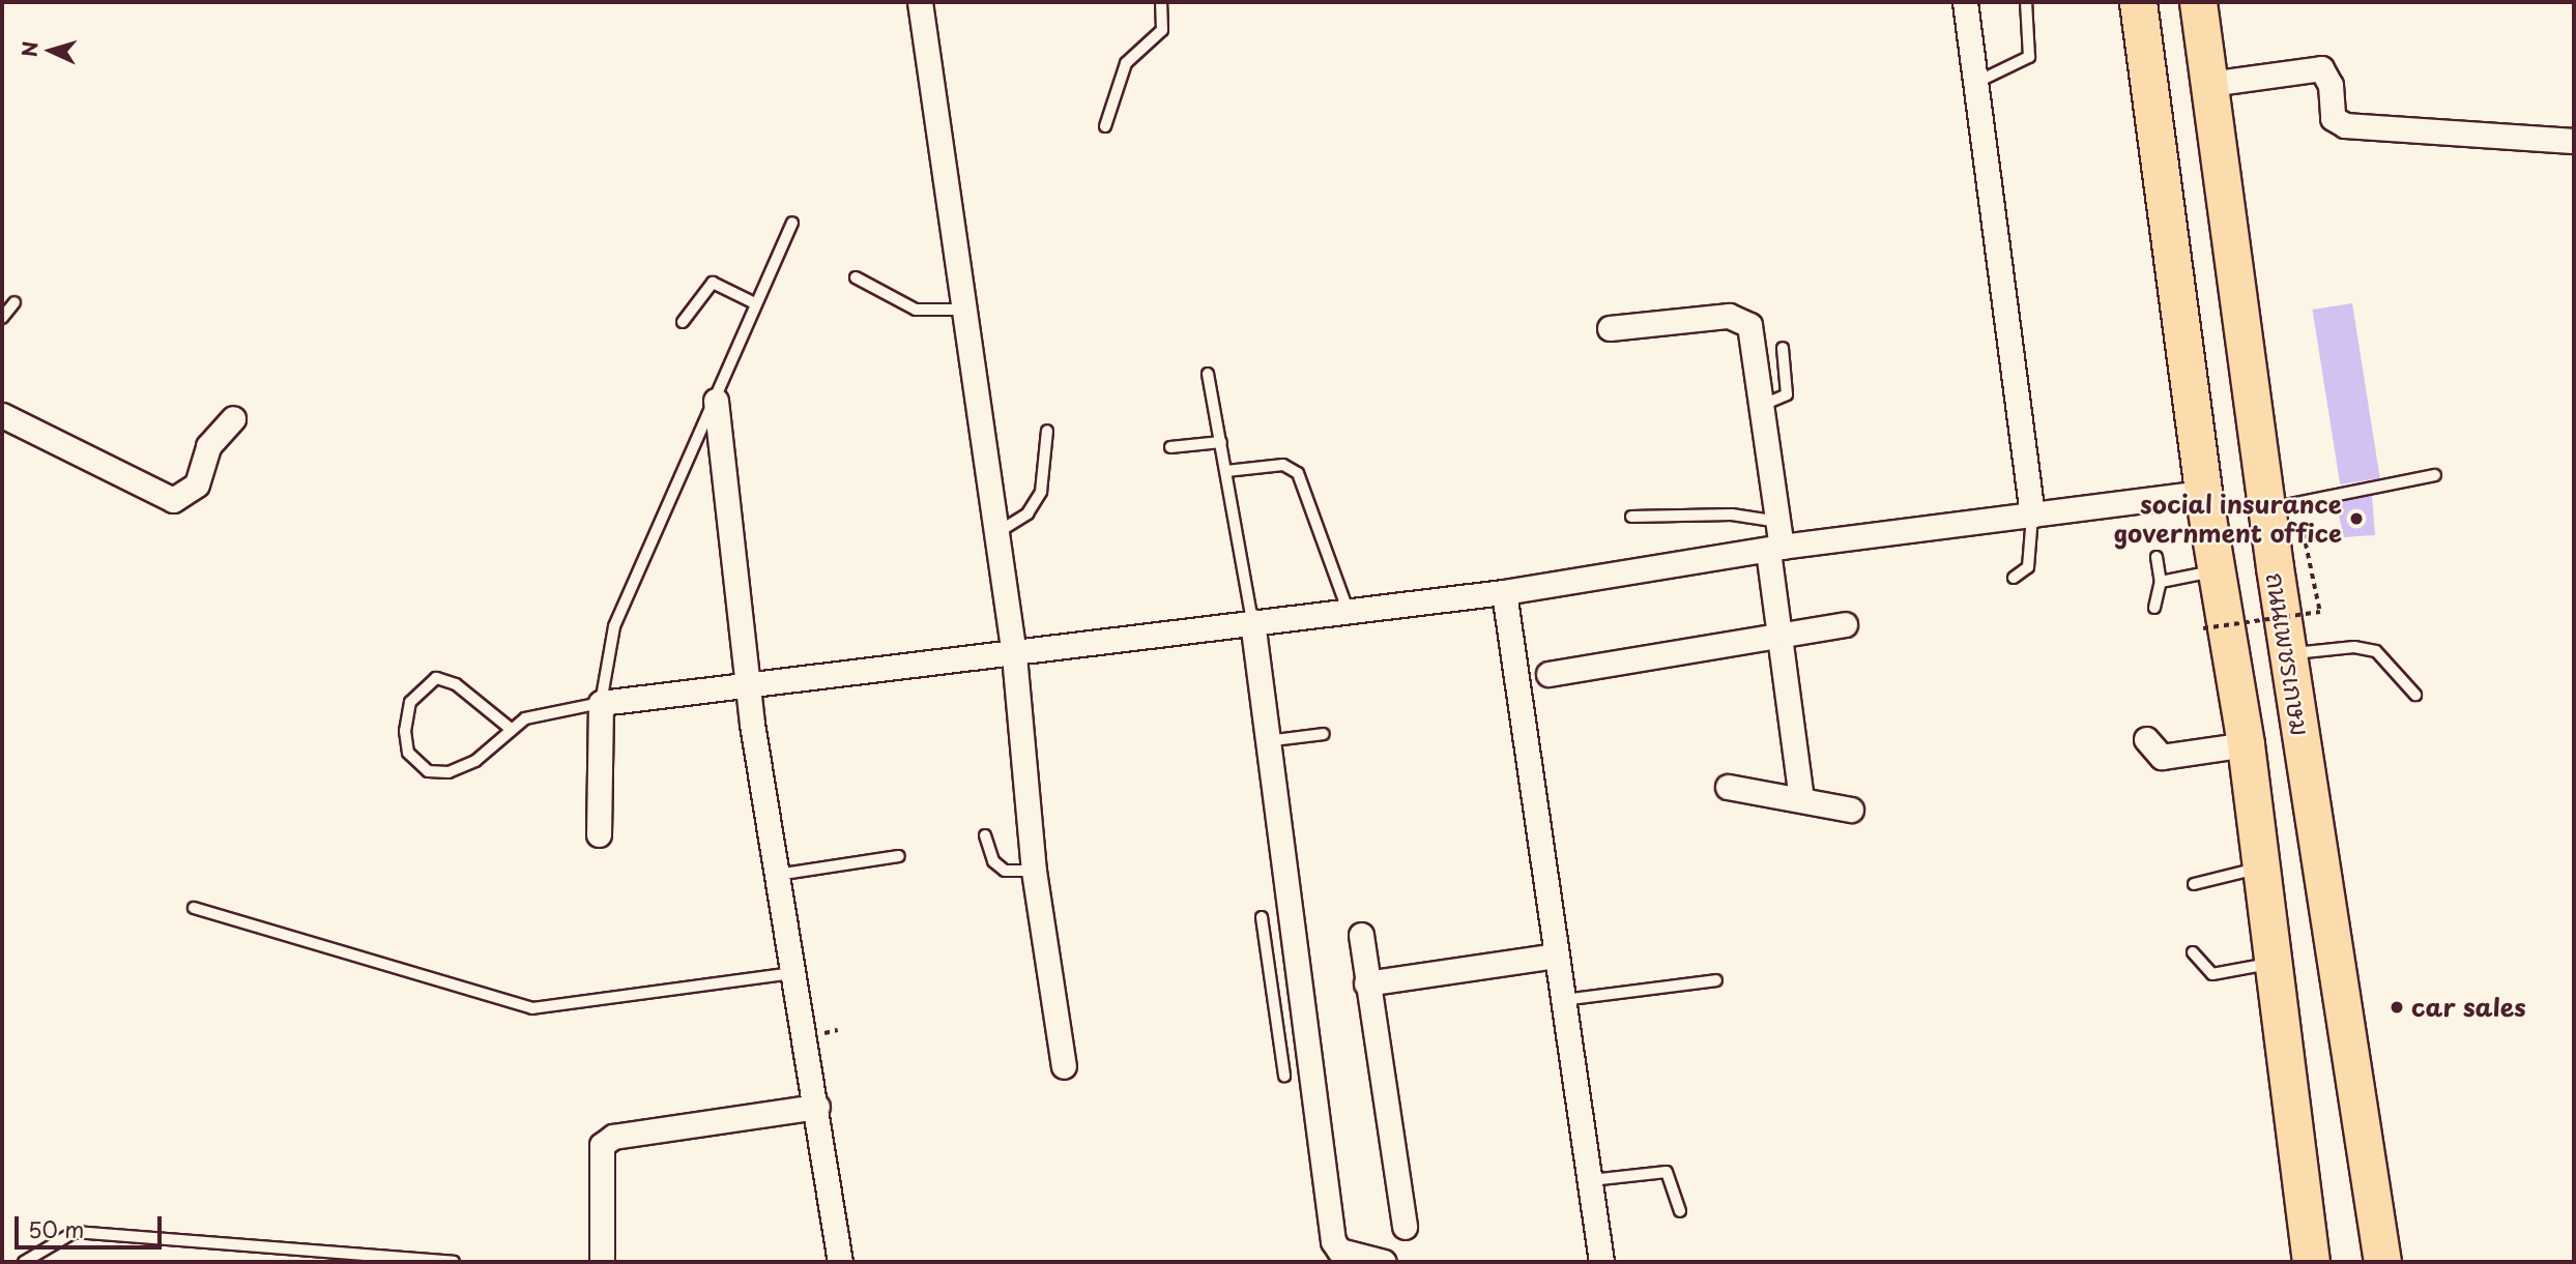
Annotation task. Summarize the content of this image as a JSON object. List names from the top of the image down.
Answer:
{
  "streets": {
    "main road": ["ถนนเพชรเกษม"]
  },
  "places": ["social insurance government office", "car sales"],
  "scale_bar": "50 m",
  "north": "left"
}
